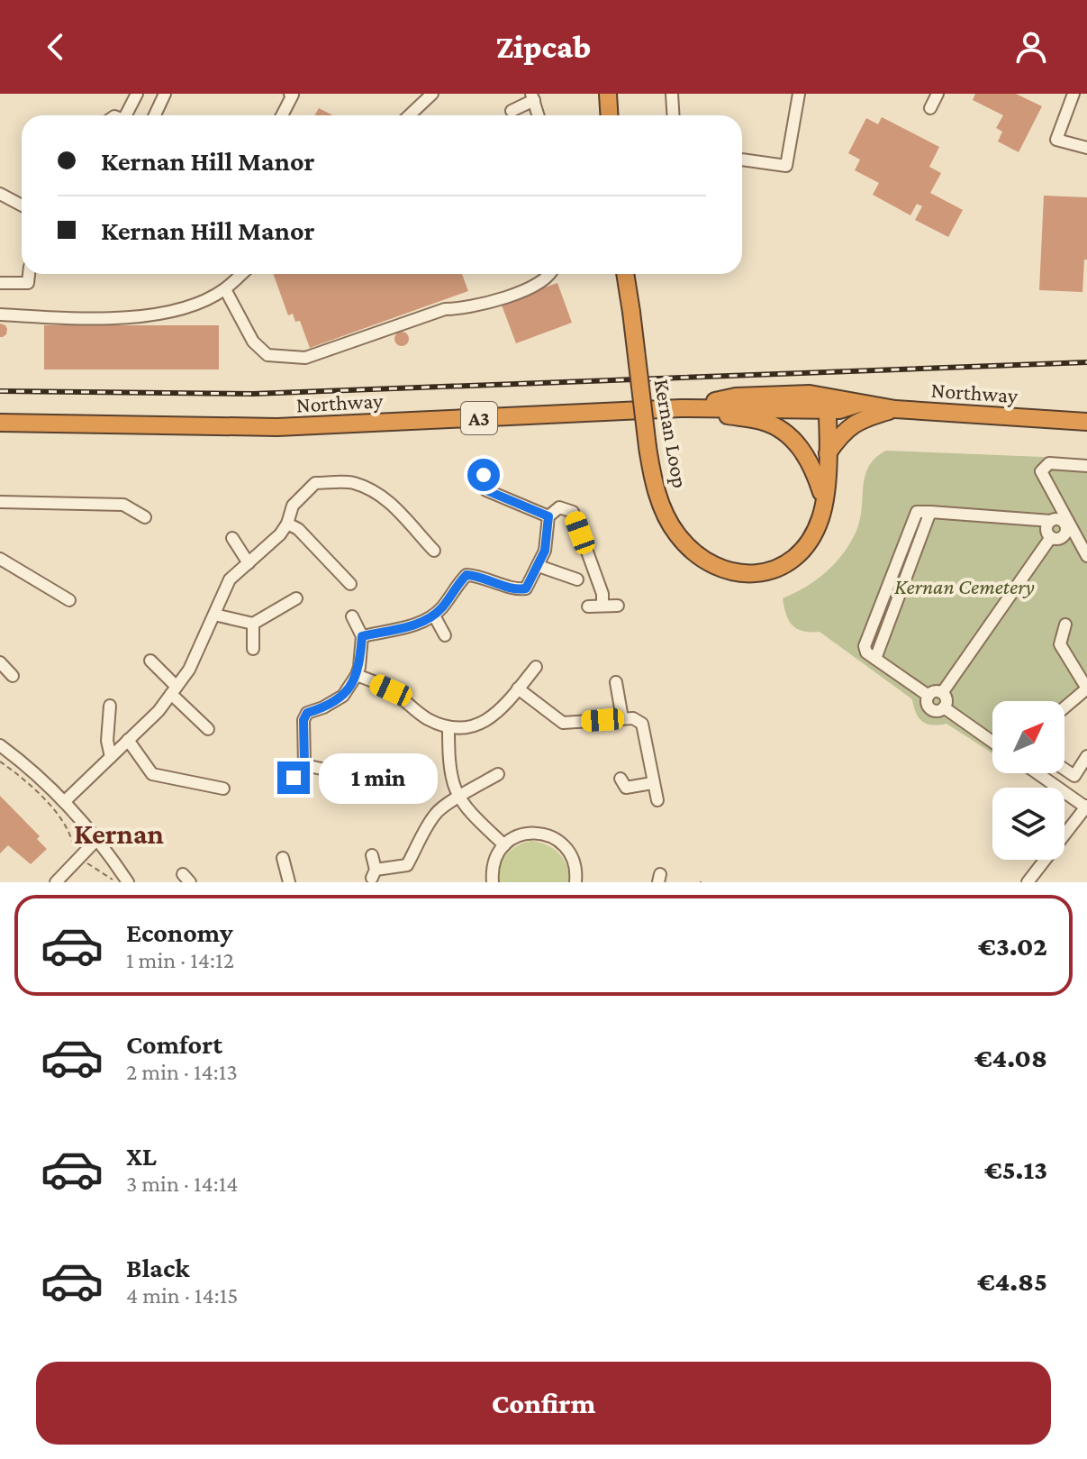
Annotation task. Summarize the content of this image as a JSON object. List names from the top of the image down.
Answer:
{
  "streets": {
    "highway": ["Northway", "A3", "Kernan Loop"]
  },
  "crossings": [
    ["Northway", "A3"],
    ["Northway", "Kernan Loop"],
    ["A3", "Kernan Loop"]
  ],
  "districts": ["Kernan"],
  "parks": ["Kernan Cemetery"],
  "north": "top right",
  "page": {
    "header": "Zipcab",
    "banner": ["Kernan Hill Manor", "Kernan Hill Manor"],
    "bubble": "1 min",
    "list": [
      {
        "name": "Economy",
        "note": "1 min · 14:12",
        "value": "€3.02"
      },
      {
        "name": "Comfort",
        "note": "2 min · 14:13",
        "value": "€4.08"
      },
      {
        "name": "XL",
        "note": "3 min · 14:14",
        "value": "€5.13"
      },
      {
        "name": "Black",
        "note": "4 min · 14:15",
        "value": "€4.85"
      }
    ],
    "buttons": "Confirm"
  }
}
